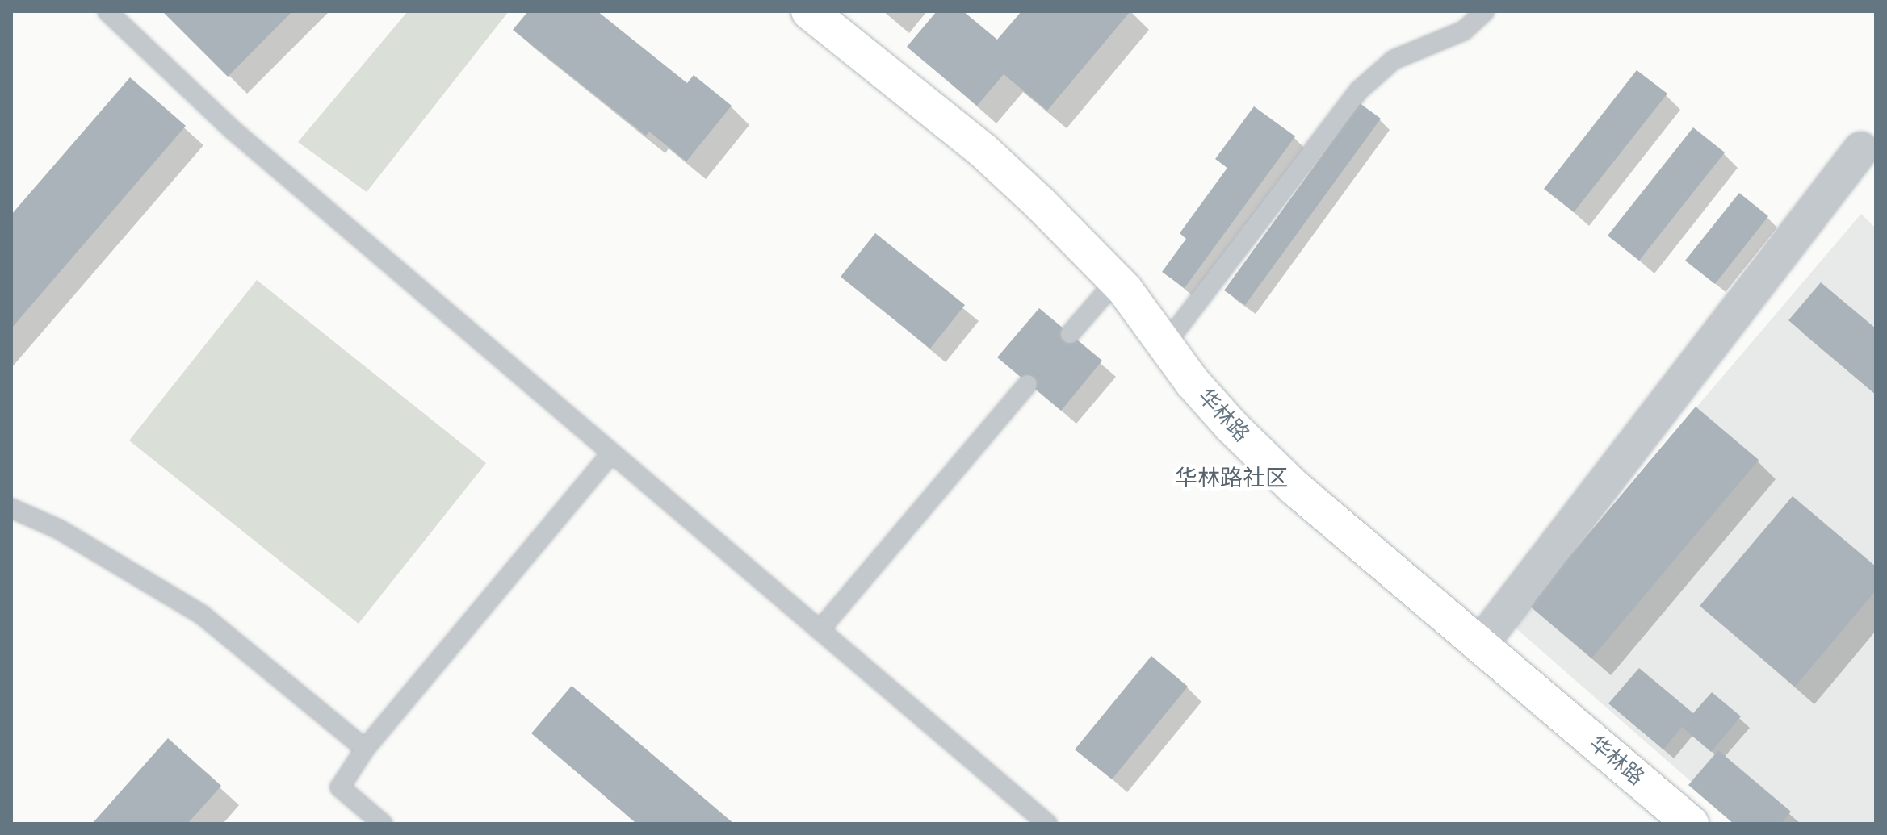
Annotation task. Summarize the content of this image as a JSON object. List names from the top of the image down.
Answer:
{
  "streets": {
    "street": ["华林路"]
  },
  "districts": ["华林路社区"]
}
